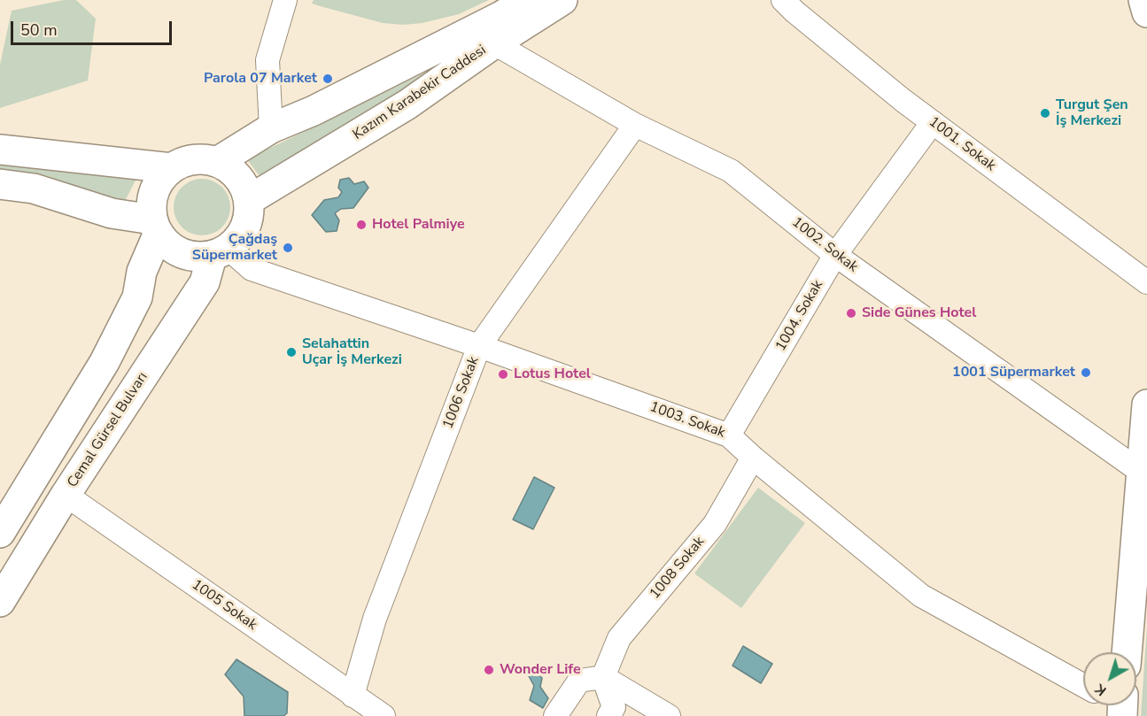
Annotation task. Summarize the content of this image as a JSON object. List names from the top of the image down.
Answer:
{
  "streets": {
    "main road": ["Kazım Karabekir Caddesi", "Cemal Gürsel Bulvarı"],
    "street": [
      "1001. Sokak",
      "1002. Sokak",
      "1004. Sokak",
      "1006 Sokak",
      "1003. Sokak",
      "1008 Sokak",
      "1005 Sokak"
    ]
  },
  "crossings": [
    ["Kazım Karabekir Caddesi", "1002. Sokak"],
    ["Kazım Karabekir Caddesi", "1003. Sokak"],
    ["Kazım Karabekir Caddesi", "Cemal Gürsel Bulvarı"],
    ["1001. Sokak", "1004. Sokak"],
    ["1002. Sokak", "1004. Sokak"],
    ["1002. Sokak", "1006 Sokak"],
    ["1004. Sokak", "1003. Sokak"],
    ["1006 Sokak", "1003. Sokak"],
    ["1006 Sokak", "1005 Sokak"],
    ["1003. Sokak", "Cemal Gürsel Bulvarı"],
    ["1003. Sokak", "1008 Sokak"],
    ["Cemal Gürsel Bulvarı", "1005 Sokak"]
  ],
  "places": [
    "Parola 07 Market",
    "Turgut Şen İş Merkezi",
    "Hotel Palmiye",
    "Çağdaş Süpermarket",
    "Side Günes Hotel",
    "Selahattin Uçar İş Merkezi",
    "1001 Süpermarket",
    "Lotus Hotel",
    "Wonder Life"
  ],
  "scale_bar": "50 m",
  "north": "bottom left"
}
